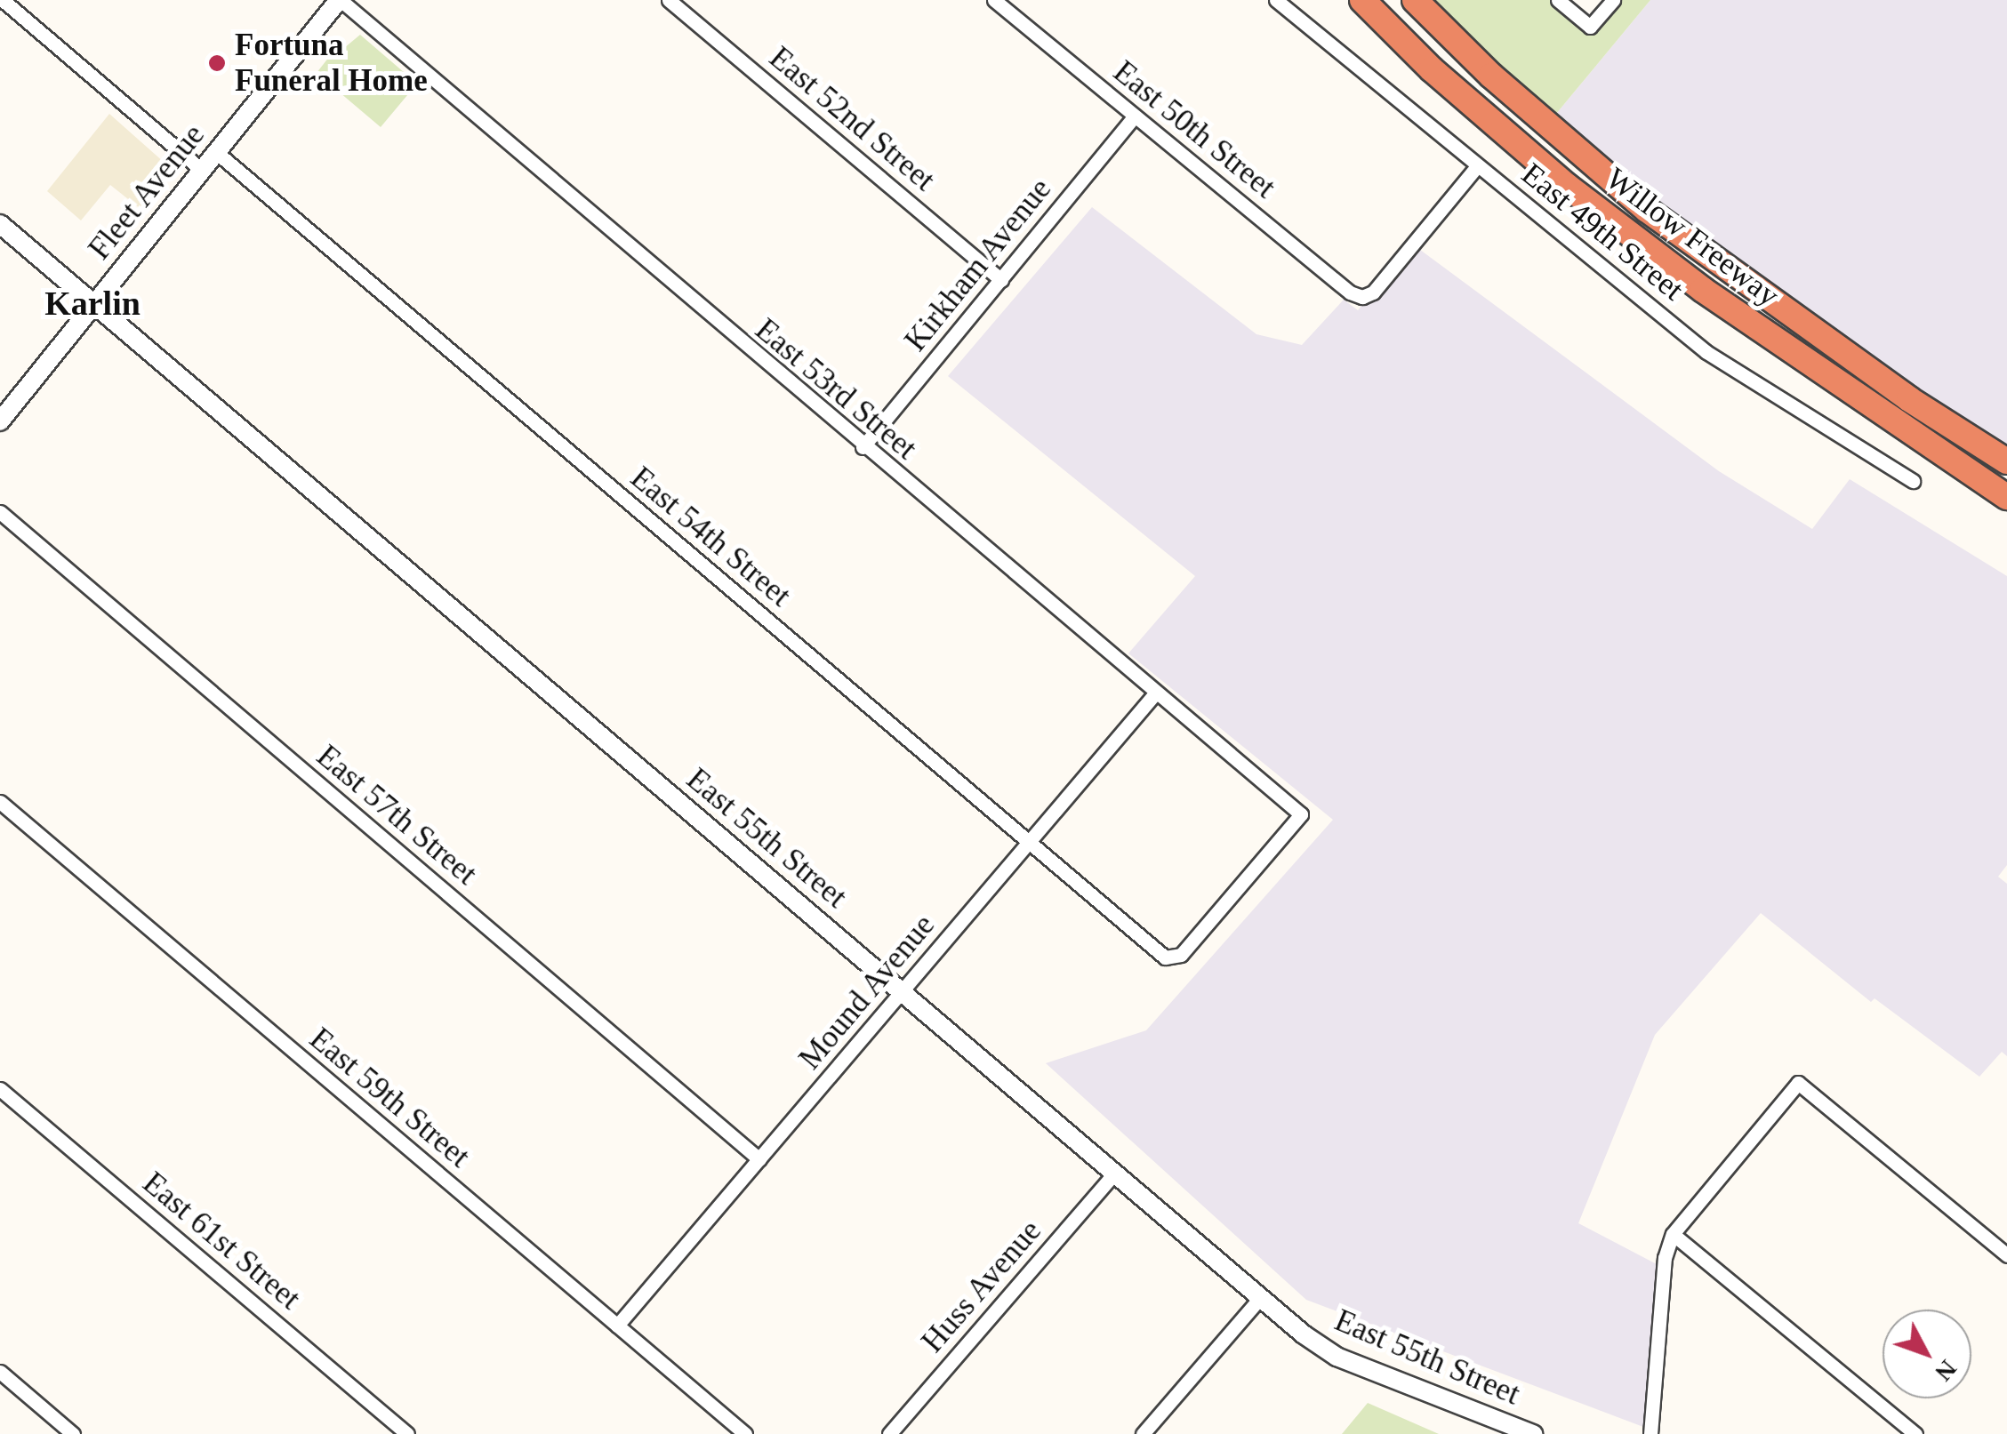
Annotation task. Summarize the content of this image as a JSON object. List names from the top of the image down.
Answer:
{
  "streets": {
    "highway": ["Willow Freeway"],
    "street": [
      "East 52nd Street",
      "East 50th Street",
      "Fleet Avenue",
      "East 49th Street",
      "Kirkham Avenue",
      "East 53rd Street",
      "East 54th Street",
      "East 57th Street",
      "East 55th Street",
      "Mound Avenue",
      "East 59th Street",
      "East 61st Street",
      "Huss Avenue"
    ]
  },
  "crossings": [
    ["East 52nd Street", "Kirkham Avenue"],
    ["East 50th Street", "East 49th Street"],
    ["East 50th Street", "Kirkham Avenue"],
    ["Fleet Avenue", "East 53rd Street"],
    ["Fleet Avenue", "East 54th Street"],
    ["Fleet Avenue", "East 55th Street"],
    ["Kirkham Avenue", "East 53rd Street"],
    ["East 53rd Street", "East 54th Street"],
    ["East 53rd Street", "Mound Avenue"],
    ["East 54th Street", "Mound Avenue"],
    ["East 57th Street", "Mound Avenue"],
    ["East 55th Street", "Mound Avenue"],
    ["East 55th Street", "Huss Avenue"],
    ["Mound Avenue", "East 59th Street"]
  ],
  "districts": ["Karlin"],
  "places": ["Fortuna Funeral Home"],
  "north": "bottom right"
}
